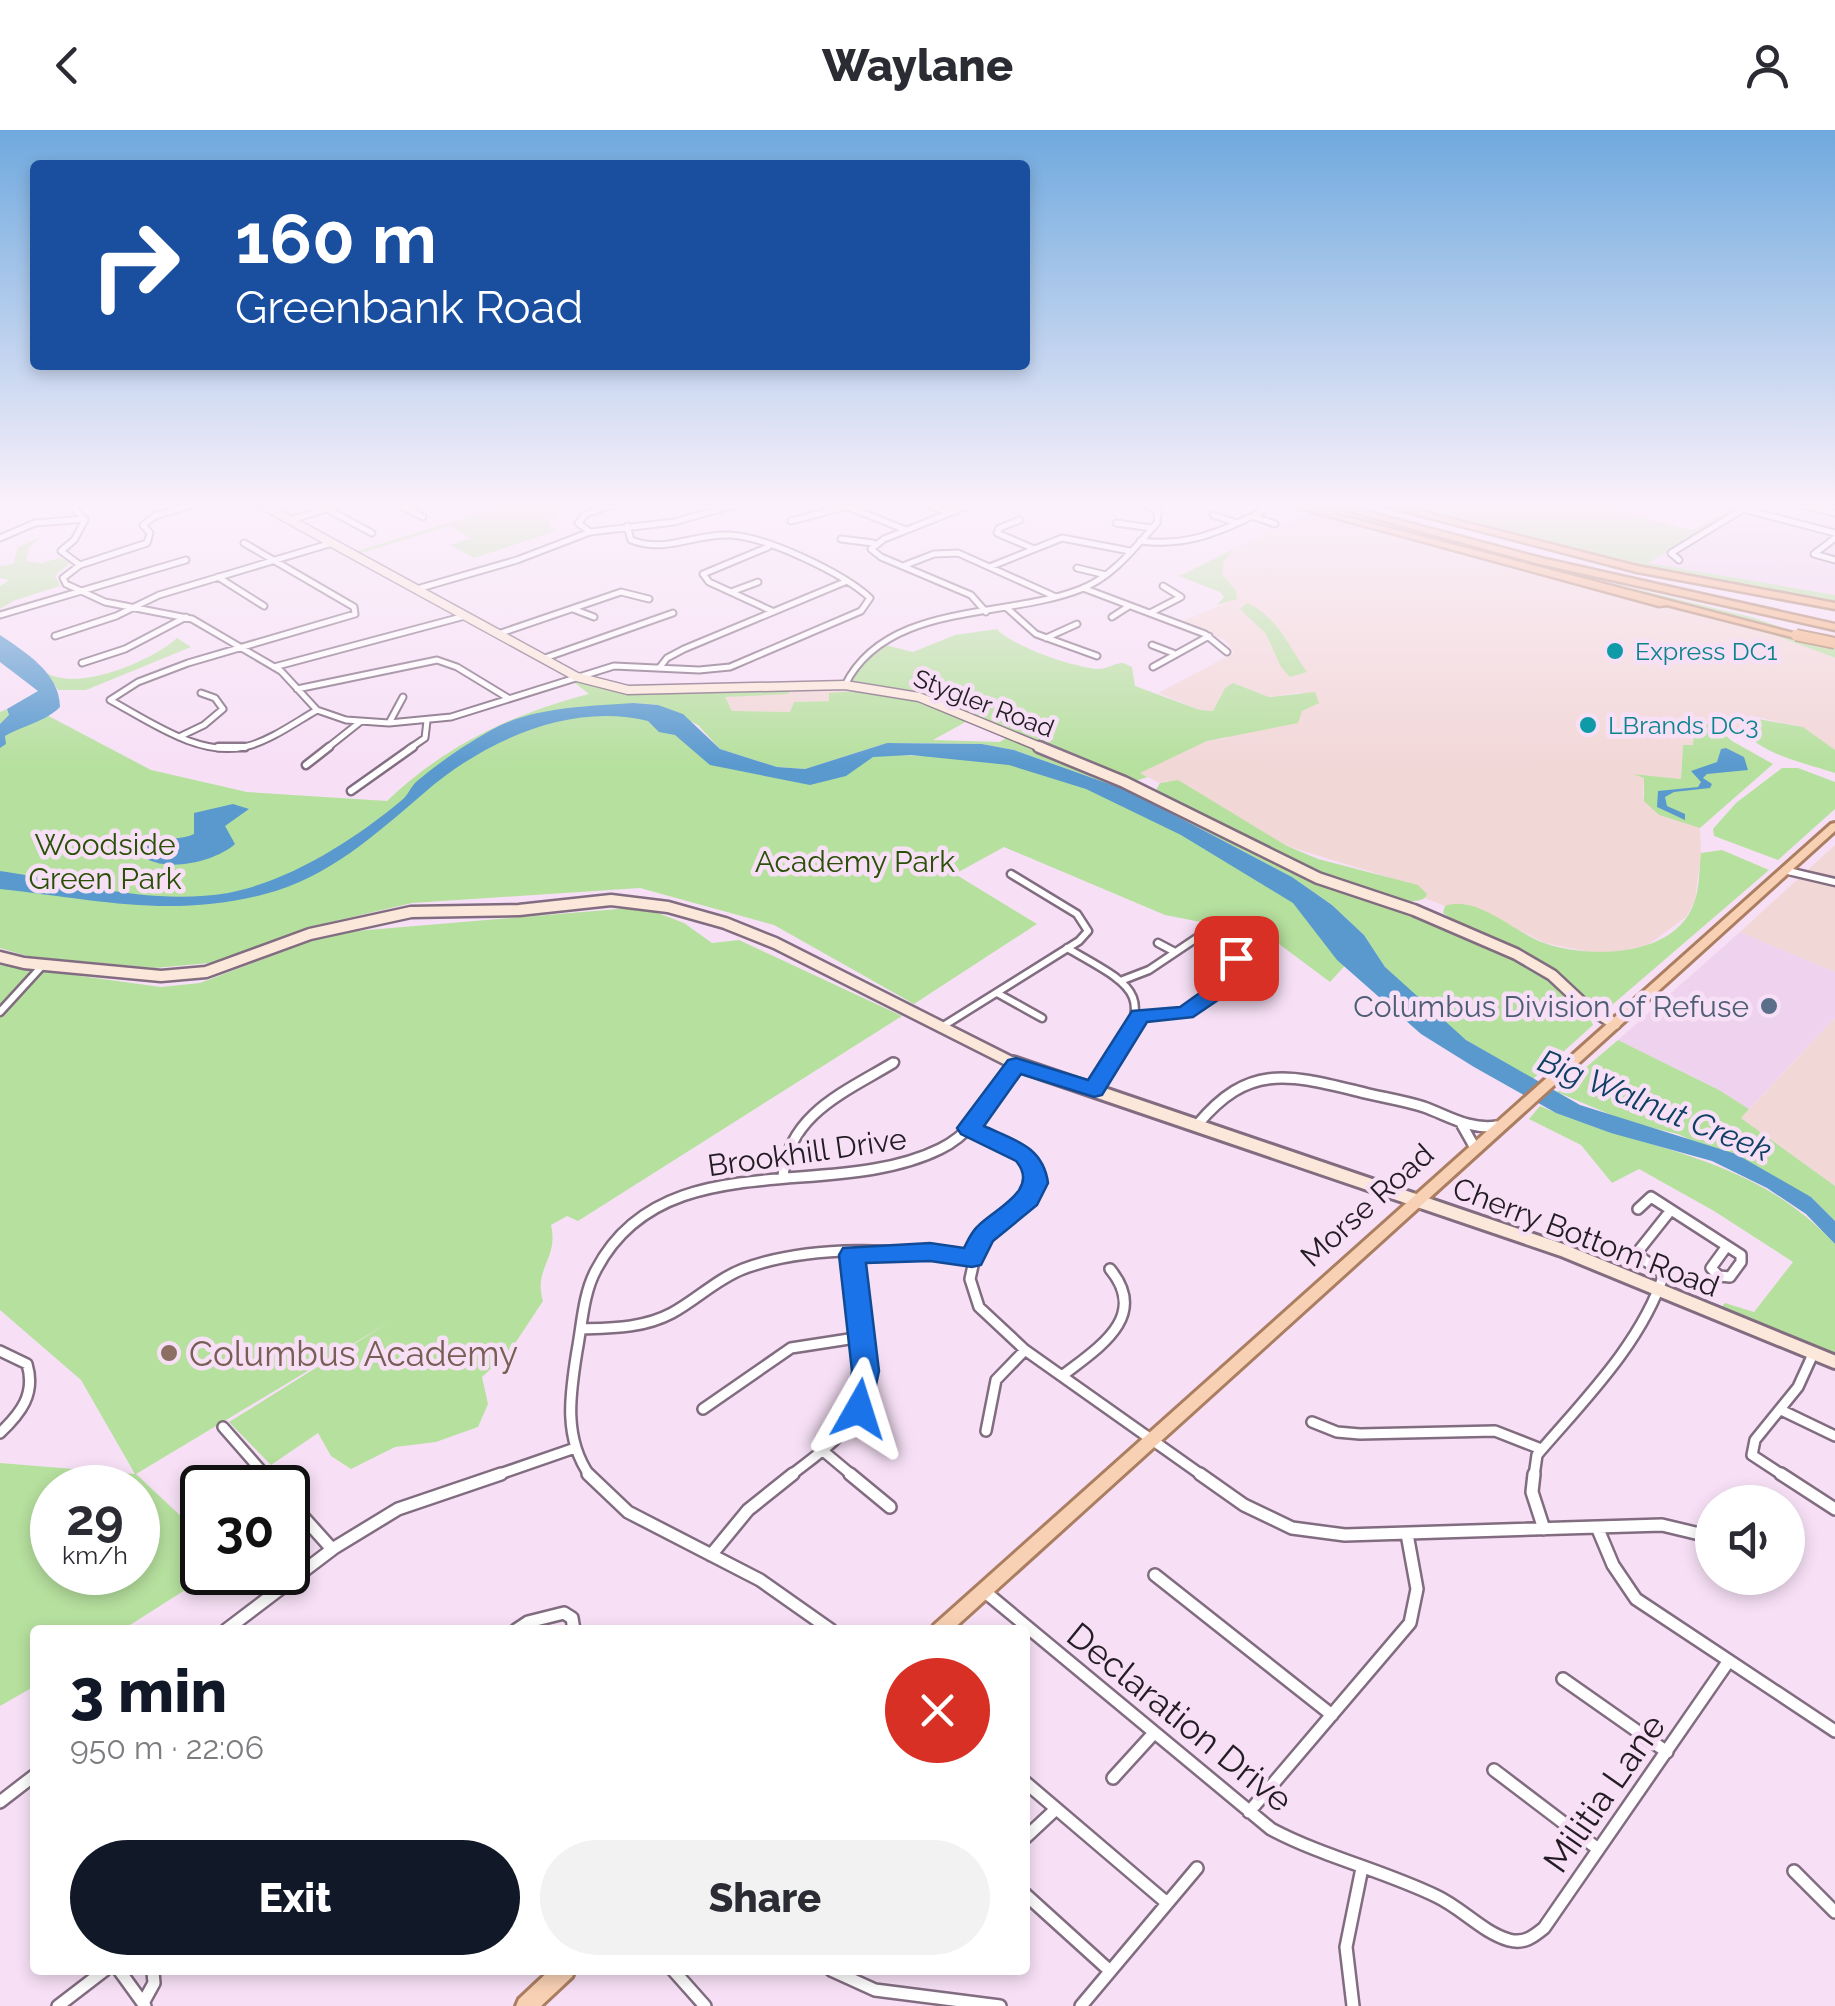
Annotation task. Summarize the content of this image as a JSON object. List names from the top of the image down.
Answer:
{
  "streets": {
    "main road": ["Stygler Road", "Morse Road", "Cherry Bottom Road"],
    "street": ["Brookhill Drive", "Declaration Drive", "Militia Lane"]
  },
  "crossings": [
    ["Stygler Road", "Morse Road"],
    ["Brookhill Drive", "Cherry Bottom Road"],
    ["Morse Road", "Cherry Bottom Road"],
    ["Morse Road", "Declaration Drive"],
    ["Declaration Drive", "Militia Lane"]
  ],
  "water": ["Big Walnut Creek"],
  "parks": ["Woodside Green Park", "Academy Park"],
  "places": [
    "Express DC1",
    "LBrands DC3",
    "Columbus Division of Refuse",
    "Columbus Academy"
  ],
  "page": {
    "header": "Waylane",
    "turn": ["160 m", "Greenbank Road"],
    "speed": "29 km/h",
    "limit": "30",
    "heading": ["3 min", "950 m · 22:06"],
    "buttons": ["Exit", "Share"]
  }
}
